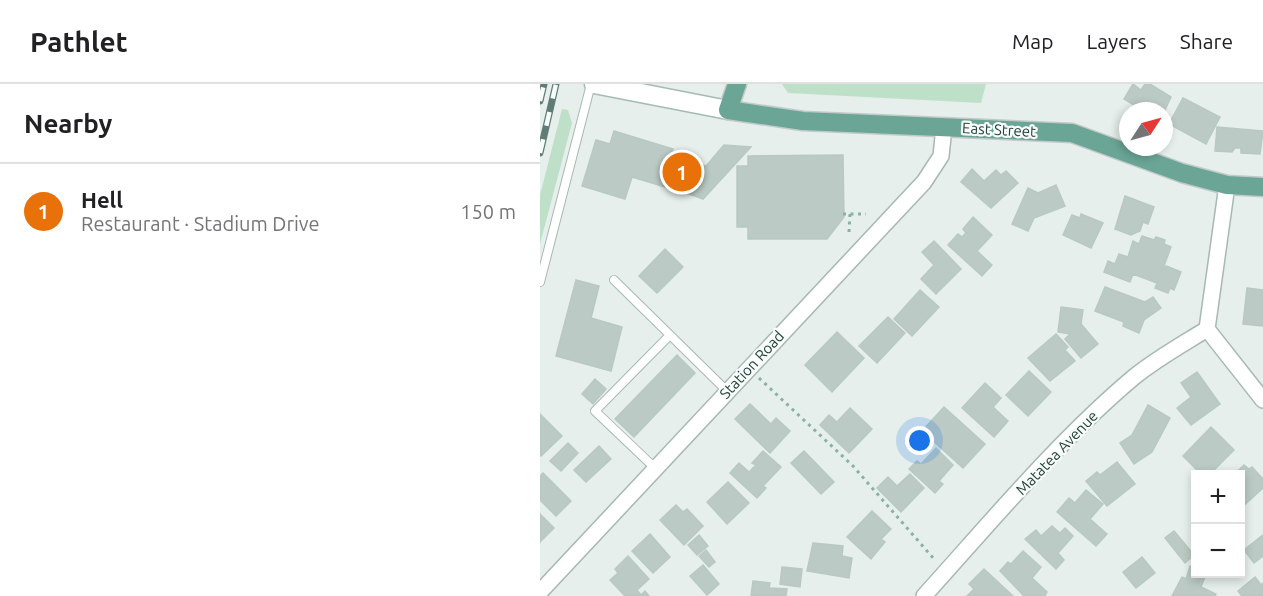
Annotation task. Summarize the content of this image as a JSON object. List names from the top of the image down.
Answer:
{
  "streets": {
    "main road": ["East Street"],
    "street": ["Station Road", "Matatea Avenue"]
  },
  "crossings": [
    ["East Street", "Station Road"]
  ],
  "north": "top right",
  "page": {
    "header": "Pathlet",
    "nav": ["Map", "Layers", "Share"],
    "heading": "Nearby",
    "pins": "1",
    "list": [
      {
        "mark": "1",
        "name": "Hell",
        "note": "Restaurant · Stadium Drive",
        "value": "150 m"
      }
    ],
    "map_buttons": ["+", "−"]
  }
}
